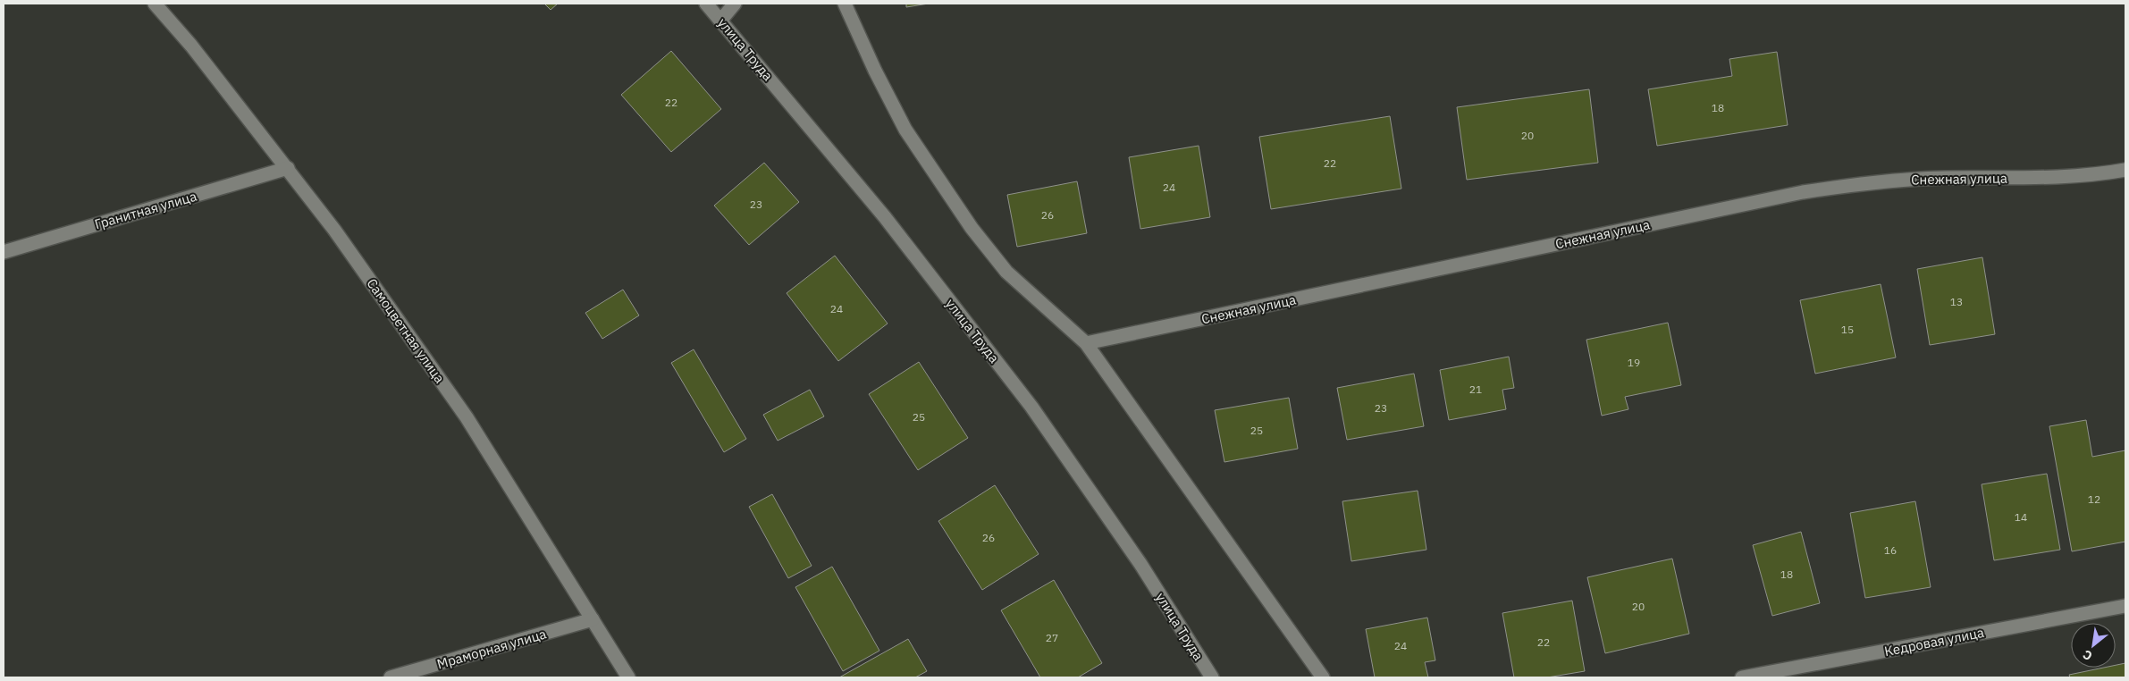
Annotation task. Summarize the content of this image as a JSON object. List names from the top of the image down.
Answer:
{
  "streets": {
    "street": [
      "улица Труда",
      "Снежная улица",
      "Гранитная улица",
      "Самоцветная улица",
      "Кедровая улица",
      "Мраморная улица"
    ]
  },
  "crossings": [
    ["Гранитная улица", "Самоцветная улица"],
    ["Самоцветная улица", "Мраморная улица"]
  ],
  "house_numbers": [
    "22",
    "18",
    "20",
    "22",
    "24",
    "23",
    "26",
    "13",
    "24",
    "15",
    "19",
    "21",
    "23",
    "25",
    "25",
    "12",
    "14",
    "26",
    "16",
    "18",
    "20",
    "27",
    "22",
    "24"
  ],
  "north": "bottom left"
}
